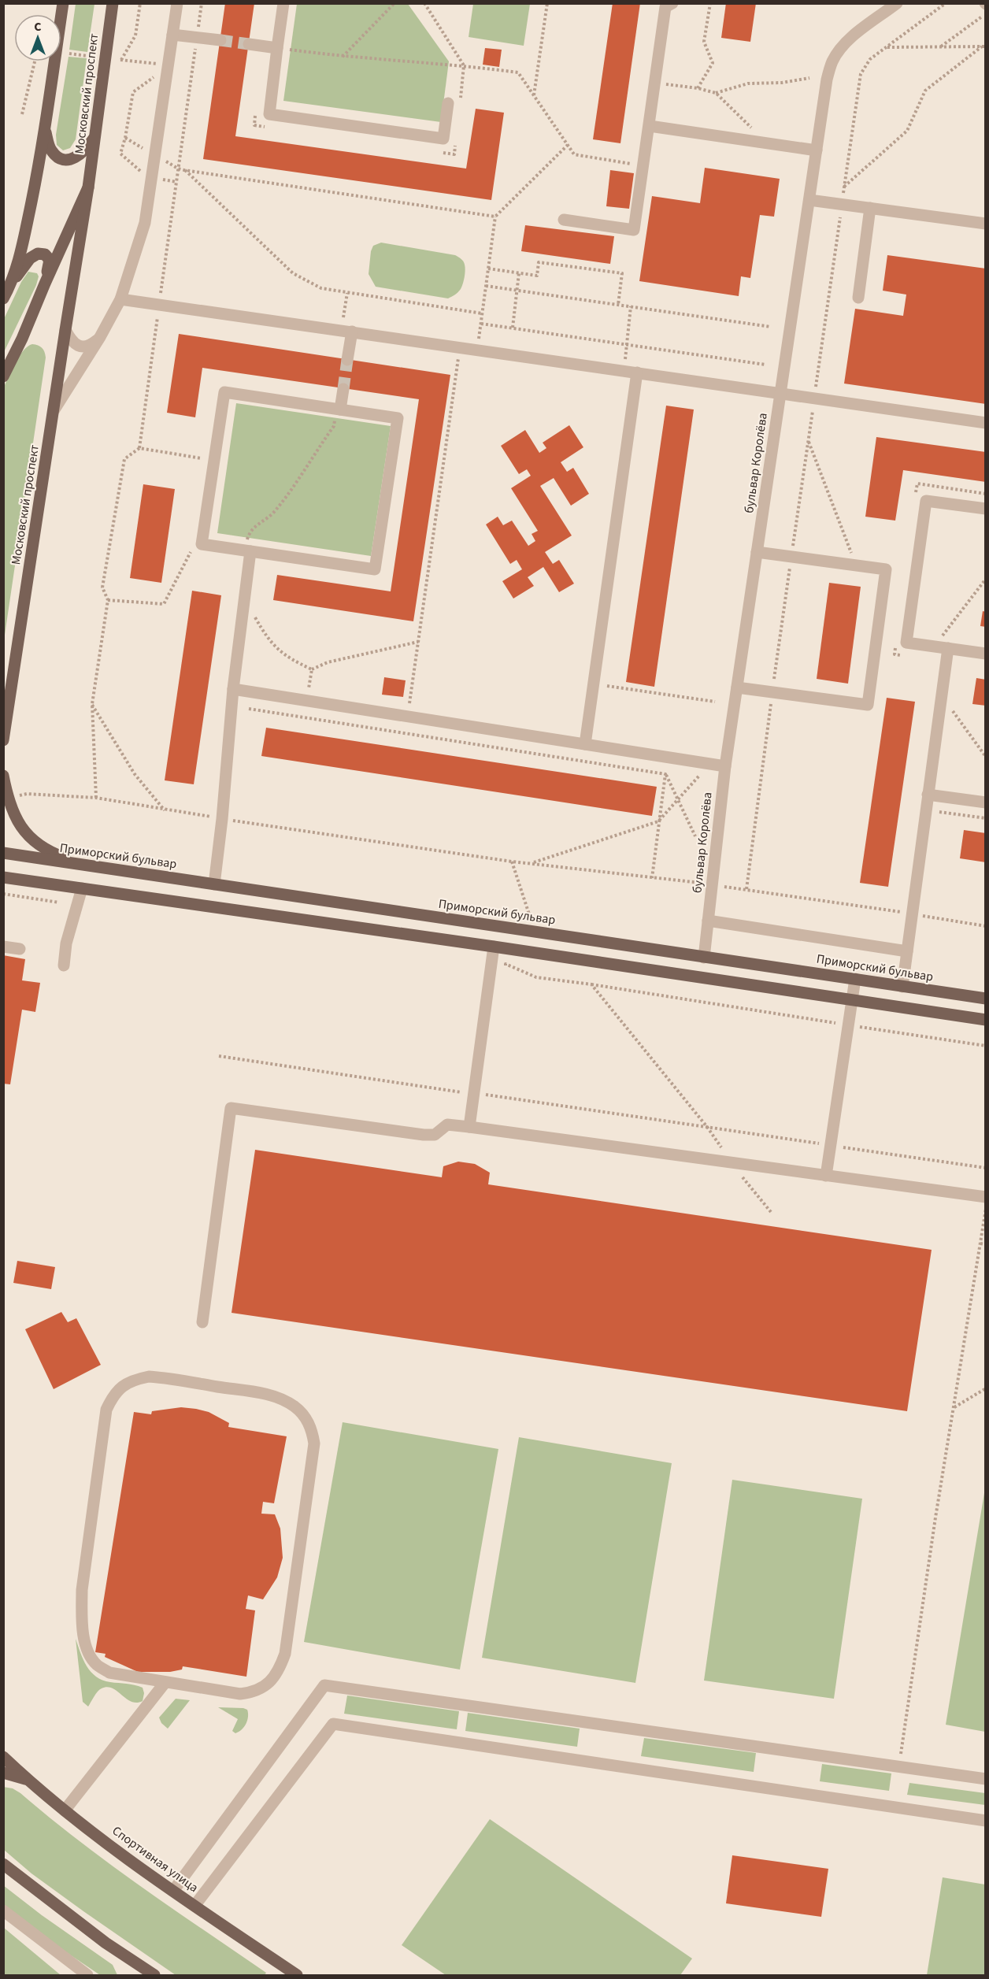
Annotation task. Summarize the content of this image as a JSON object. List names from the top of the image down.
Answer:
{
  "streets": {
    "main road": ["Московский проспект", "Приморский бульвар", "Спортивная улица"],
    "street": ["бульвар Королёва"]
  },
  "crossings": [
    ["бульвар Королёва", "Приморский бульвар"]
  ],
  "north": "top"
}
